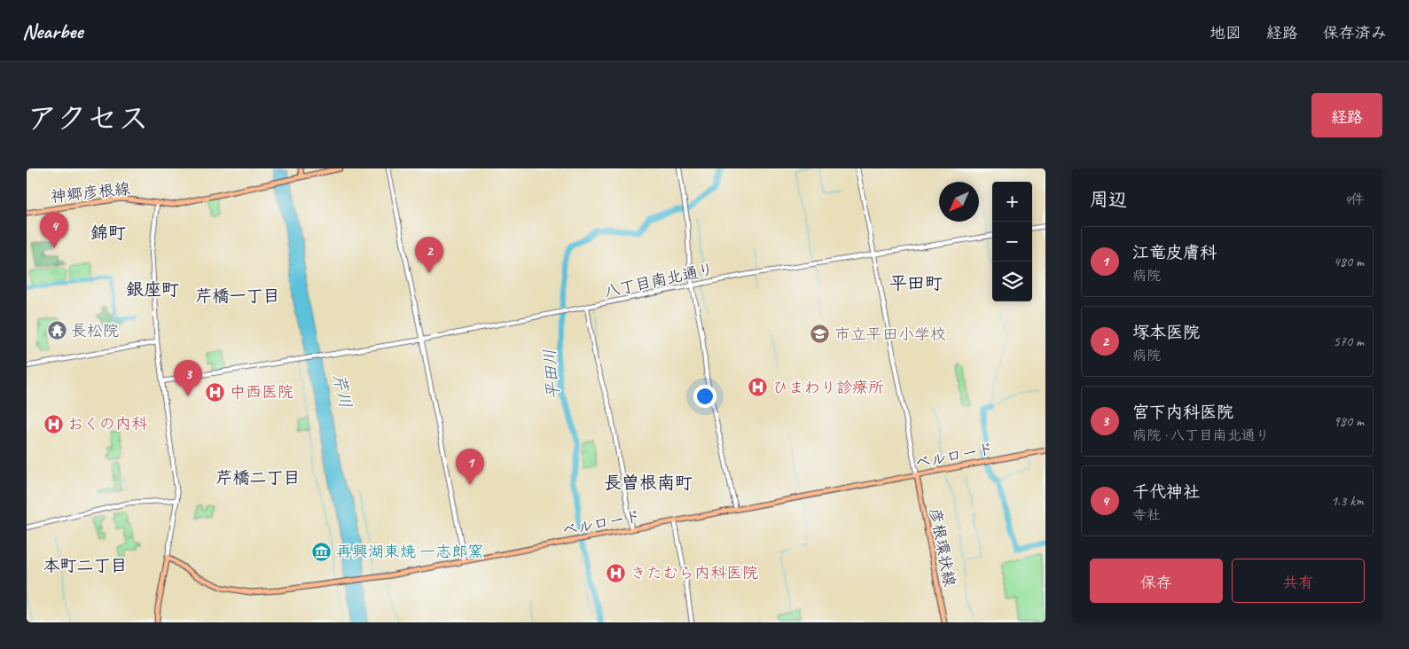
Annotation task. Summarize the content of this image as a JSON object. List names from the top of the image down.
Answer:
{
  "streets": {
    "main road": ["神郷彦根線", "ベルロード", "彦根環状線"],
    "street": ["八丁目南北通り"]
  },
  "crossings": [
    ["ベルロード", "彦根環状線"]
  ],
  "districts": [
    "錦町",
    "平田町",
    "銀座町",
    "芹橋一丁目",
    "芹橋二丁目",
    "長曽根南町",
    "本町二丁目"
  ],
  "water": ["平田川", "芹川"],
  "places": {
    "temple": ["長松院"],
    "school or university": ["市立平田小学校"],
    "hospital": [
      "ひまわり診療所",
      "中西医院",
      "おくの内科",
      "きたむら内科医院"
    ],
    "museum": ["再興湖東焼 一志郎窯"]
  },
  "north": "bottom left",
  "page": {
    "header": "Nearbee",
    "nav": ["地図", "経路", "保存済み"],
    "title": "アクセス",
    "buttons": [
      "経路",
      ["保存", "共有"]
    ],
    "heading": ["周辺", "4件"],
    "map_buttons": ["+", "−"],
    "pins": [
      "4",
      "2",
      "3",
      "1"
    ],
    "list": [
      {
        "mark": "1",
        "name": "江竜皮膚科",
        "note": "病院",
        "value": "480 m"
      },
      {
        "mark": "2",
        "name": "塚本医院",
        "note": "病院",
        "value": "570 m"
      },
      {
        "mark": "3",
        "name": "宮下内科医院",
        "note": "病院 · 八丁目南北通り",
        "value": "980 m"
      },
      {
        "mark": "4",
        "name": "千代神社",
        "note": "寺社",
        "value": "1.3 km"
      }
    ]
  }
}
